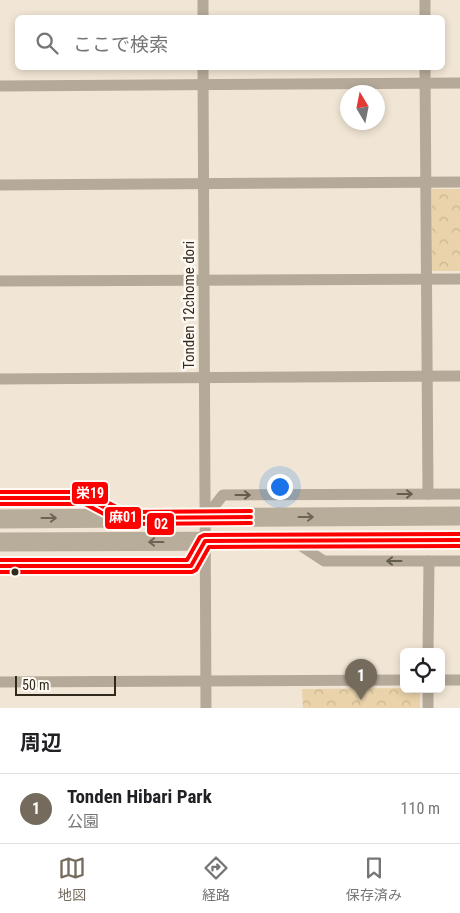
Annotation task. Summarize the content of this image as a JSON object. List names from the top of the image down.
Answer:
{
  "streets": {
    "street": ["Tonden 12chome dori"]
  },
  "lines": ["transit line 栄19", "transit line 麻01", "transit line 02"],
  "scale_bar": "50 m",
  "north": "top",
  "page": {
    "search": "ここで検索",
    "pins": "1",
    "scale": "50 m",
    "heading": "周辺",
    "list": [
      {
        "mark": "1",
        "name": "Tonden Hibari Park",
        "note": "公園",
        "value": "110 m"
      }
    ],
    "nav": ["地図", "経路", "保存済み"]
  }
}
